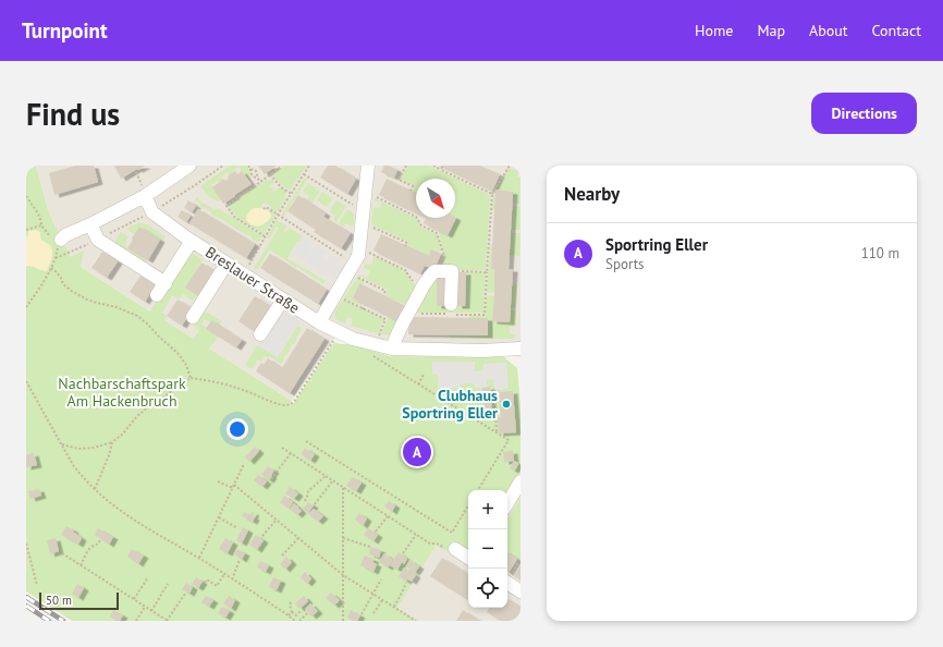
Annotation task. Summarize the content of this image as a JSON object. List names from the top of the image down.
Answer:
{
  "streets": {
    "street": ["Breslauer Straße"]
  },
  "parks": ["Nachbarschaftspark Am Hackenbruch"],
  "places": ["Clubhaus Sportring Eller"],
  "scale_bar": "50 m",
  "north": "bottom right",
  "page": {
    "header": "Turnpoint",
    "nav": [
      "Home",
      "Map",
      "About",
      "Contact"
    ],
    "buttons": "Directions",
    "title": "Find us",
    "heading": "Nearby",
    "list": [
      {
        "mark": "A",
        "name": "Sportring Eller",
        "note": "Sports",
        "value": "110 m"
      }
    ],
    "pins": "A",
    "map_buttons": ["+", "−"],
    "scale": "50 m"
  }
}
